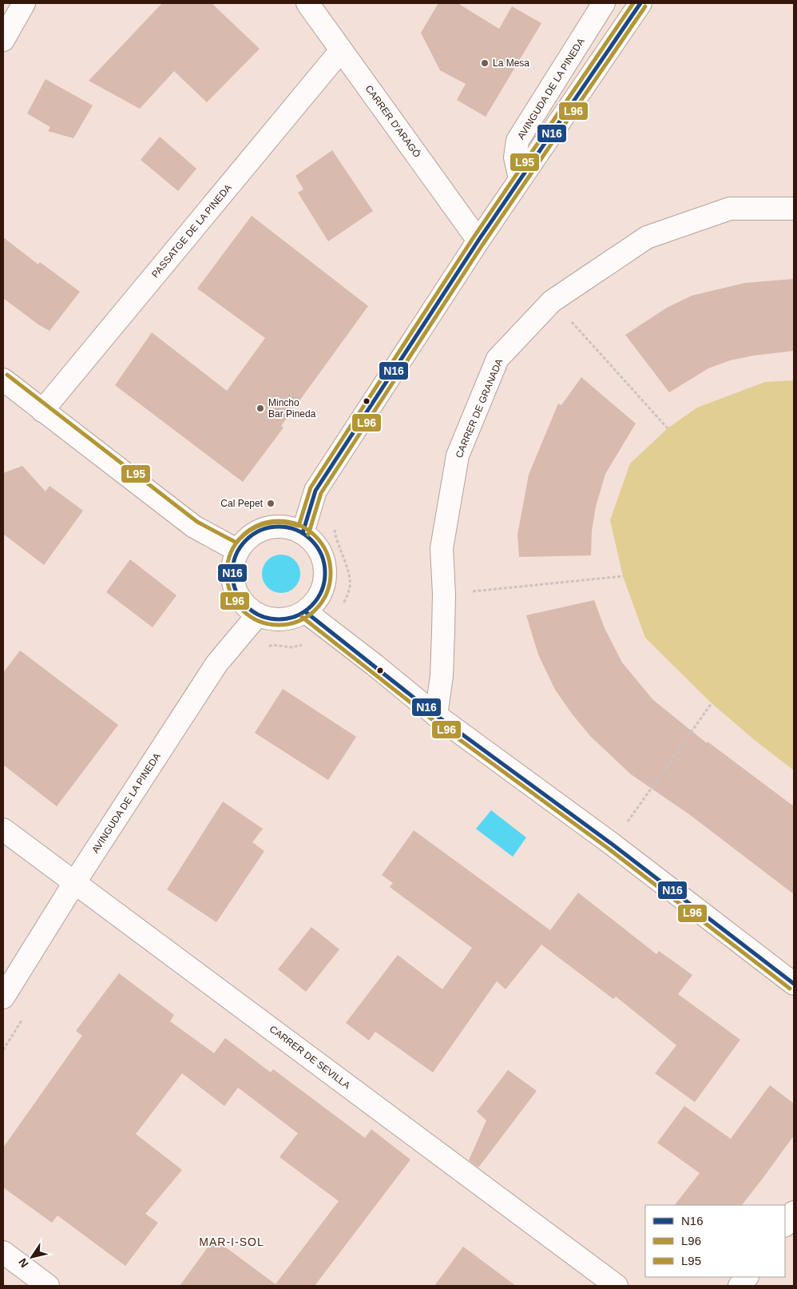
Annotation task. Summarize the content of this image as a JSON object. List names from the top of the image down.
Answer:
{
  "streets": {
    "street": [
      "AVINGUDA DE LA PINEDA",
      "CARRER D'ARAGÓ",
      "PASSATGE DE LA PINEDA",
      "CARRER DE GRANADA",
      "CARRER DE SEVILLA"
    ]
  },
  "crossings": [
    ["AVINGUDA DE LA PINEDA", "CARRER DE SEVILLA"],
    ["CARRER D'ARAGÓ", "PASSATGE DE LA PINEDA"]
  ],
  "districts": ["MAR-I-SOL"],
  "places": ["La Mesa", "Mincho Bar Pineda", "Cal Pepet"],
  "lines": ["transit line N16", "transit line L95", "transit line L96"],
  "legend": ["N16", "L96", "L95"],
  "north": "bottom left"
}
